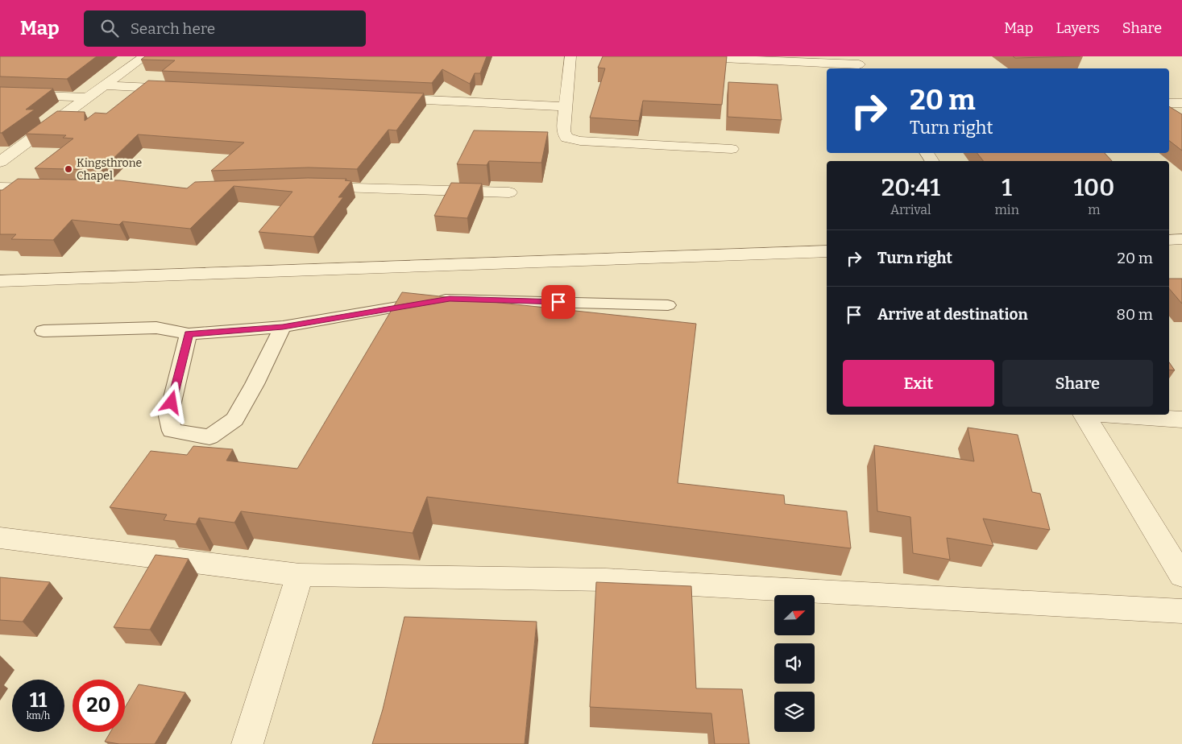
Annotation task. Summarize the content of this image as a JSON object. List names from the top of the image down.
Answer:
{
  "places": ["Kingsthrone Chapel"],
  "north": "top right",
  "page": {
    "header": "Map",
    "search": "Search here",
    "nav": ["Map", "Layers", "Share"],
    "turn": ["20 m", "Turn right"],
    "eta": [
      "20:41",
      "Arrival",
      "1",
      "min",
      "100",
      "m"
    ],
    "list": [
      {
        "name": "Turn right",
        "value": "20 m"
      },
      {
        "name": "Arrive at destination",
        "value": "80 m"
      }
    ],
    "buttons": ["Exit", "Share"],
    "speed": "11 km/h",
    "limit": "20"
  }
}
